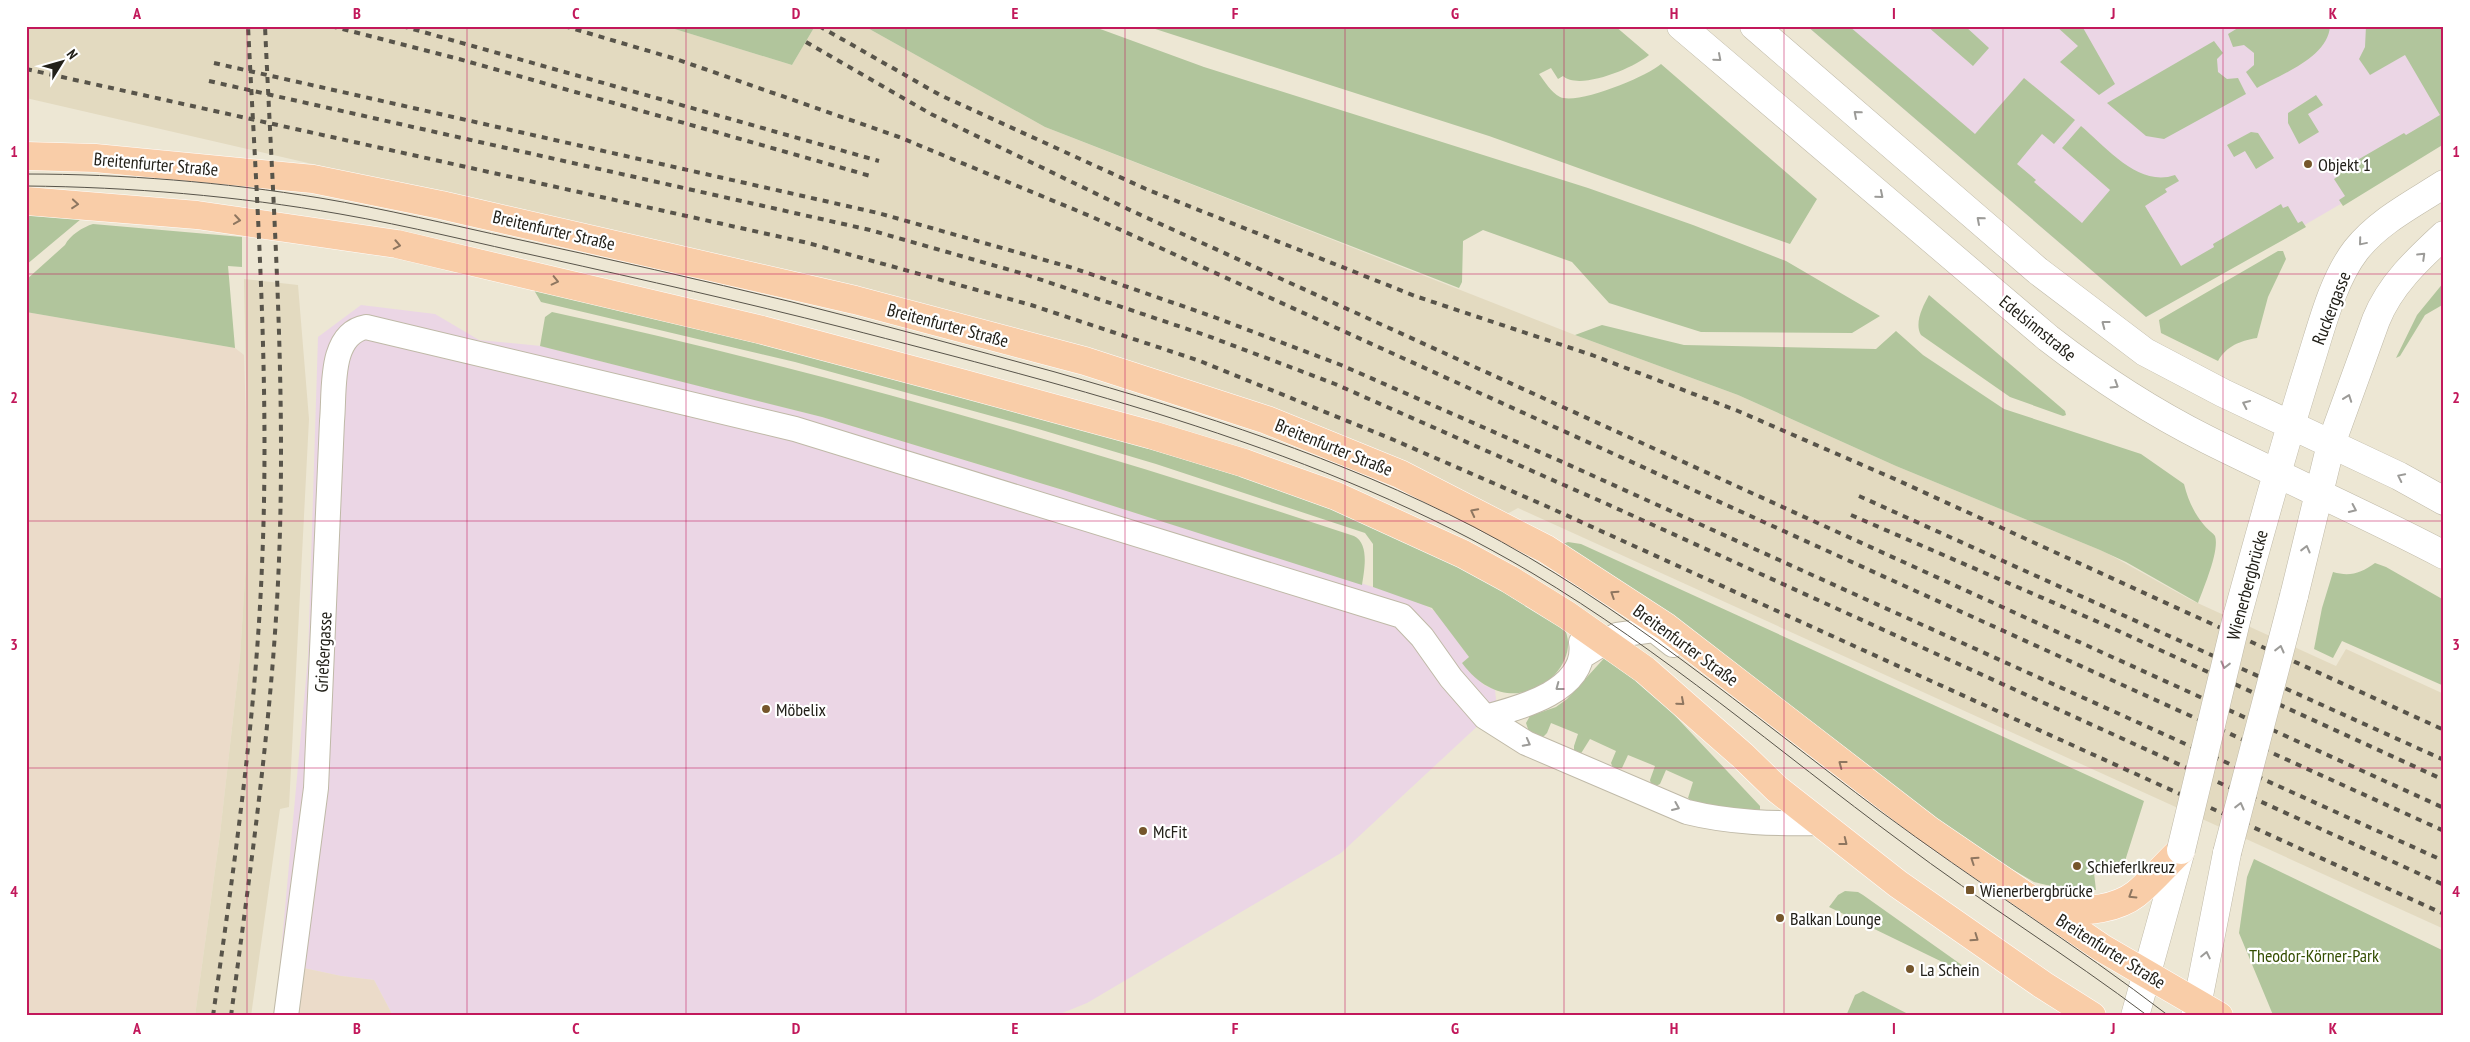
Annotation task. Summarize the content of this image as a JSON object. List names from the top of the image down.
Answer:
{
  "streets": {
    "main road": [
      "Breitenfurter Straße",
      "Ruckergasse",
      "Edelsinnstraße",
      "Wienerbergbrücke"
    ],
    "street": ["Grießergasse"]
  },
  "crossings": [
    ["Breitenfurter Straße", "Wienerbergbrücke"],
    ["Breitenfurter Straße", "Grießergasse"],
    ["Ruckergasse", "Edelsinnstraße"],
    ["Ruckergasse", "Wienerbergbrücke"],
    ["Edelsinnstraße", "Wienerbergbrücke"]
  ],
  "parks": ["Theodor-Körner-Park"],
  "places": {
    "other": [
      "Objekt 1",
      "Möbelix",
      "McFit",
      "Schieferlkreuz",
      "Balkan Lounge",
      "La Schein"
    ],
    "transit": ["Wienerbergbrücke"]
  },
  "north": "top right",
  "grid": {
    "columns": [
      "A",
      "B",
      "C",
      "D",
      "E",
      "F",
      "G",
      "H",
      "I",
      "J",
      "K"
    ],
    "rows": [
      "1",
      "2",
      "3",
      "4"
    ]
  }
}
